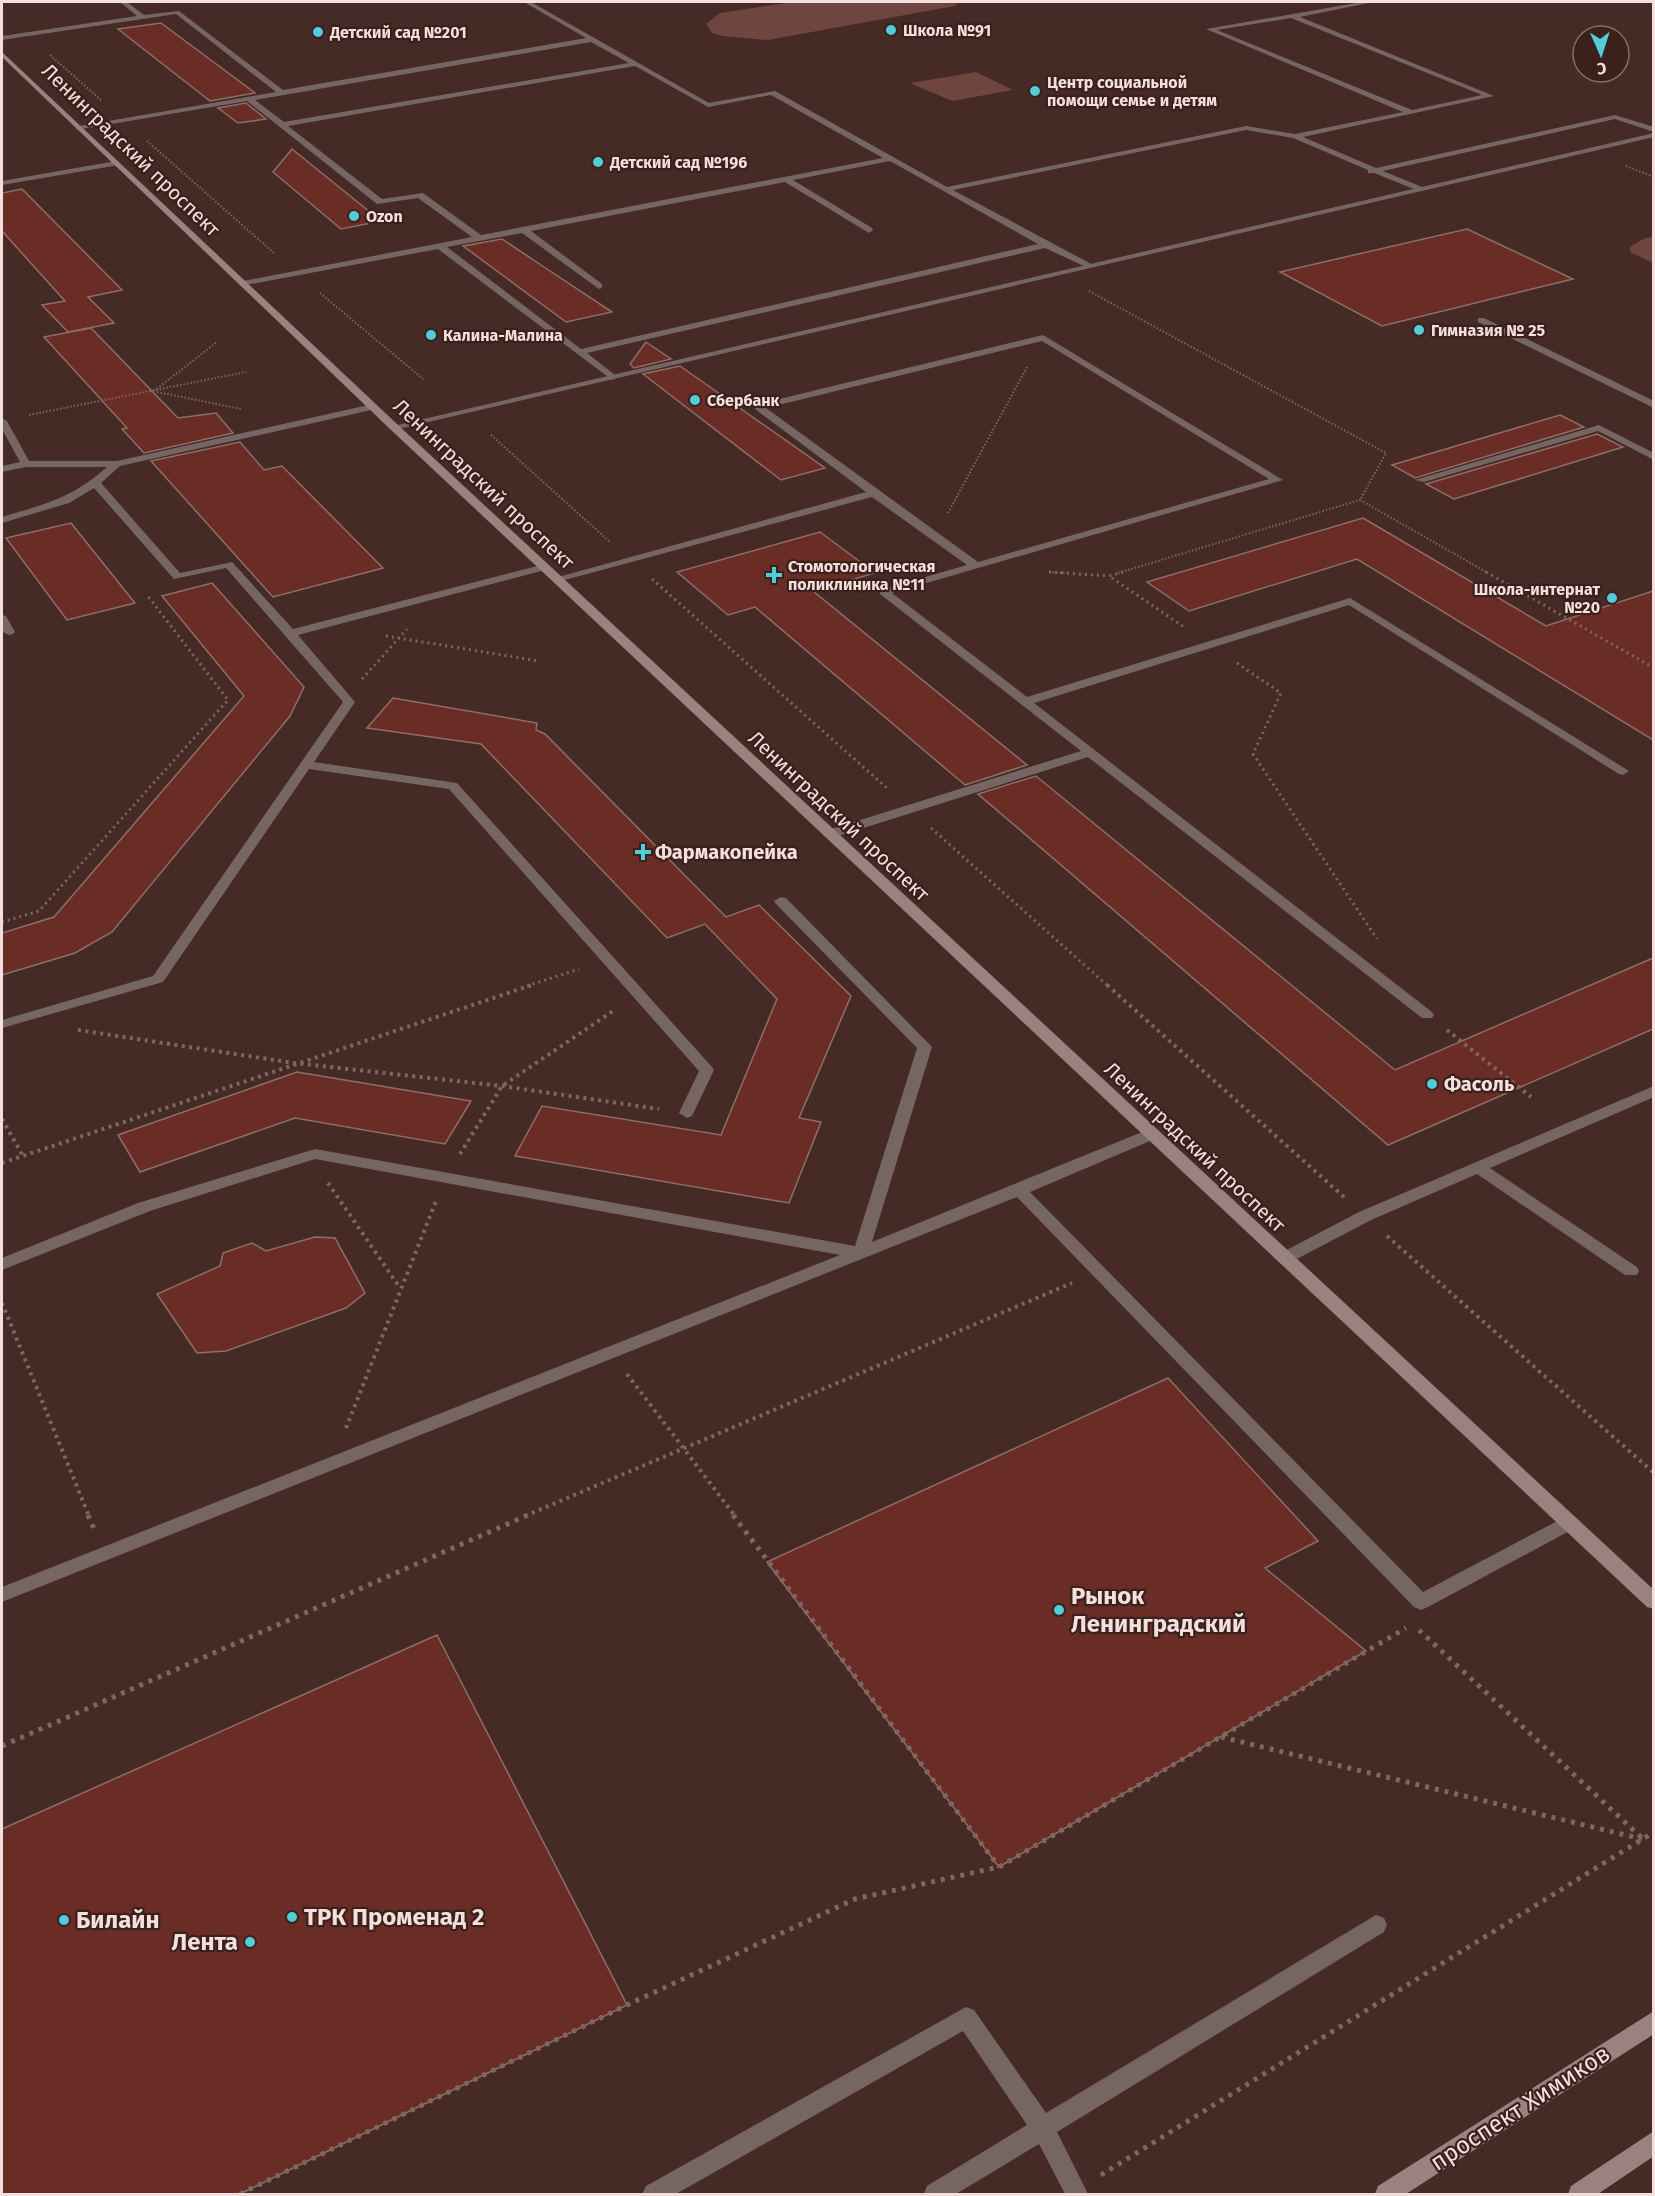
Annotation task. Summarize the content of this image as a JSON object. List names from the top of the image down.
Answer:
{
  "streets": {
    "main road": ["Ленинградский проспект", "проспект Химиков"]
  },
  "places": {
    "other": [
      "Школа №91",
      "Детский сад №201",
      "Центр социальной помощи семье и детям",
      "Детский сад №196",
      "Ozon",
      "Гимназия № 25",
      "Калина-Малина",
      "Сбербанк",
      "Школа-интернат №20",
      "Фасоль",
      "Рынок Ленинградский",
      "ТРК Променад 2",
      "Билайн",
      "Лента"
    ],
    "health": ["Стомотологическая поликлиника №11", "Фармакопейка"]
  },
  "north": "bottom"
}
